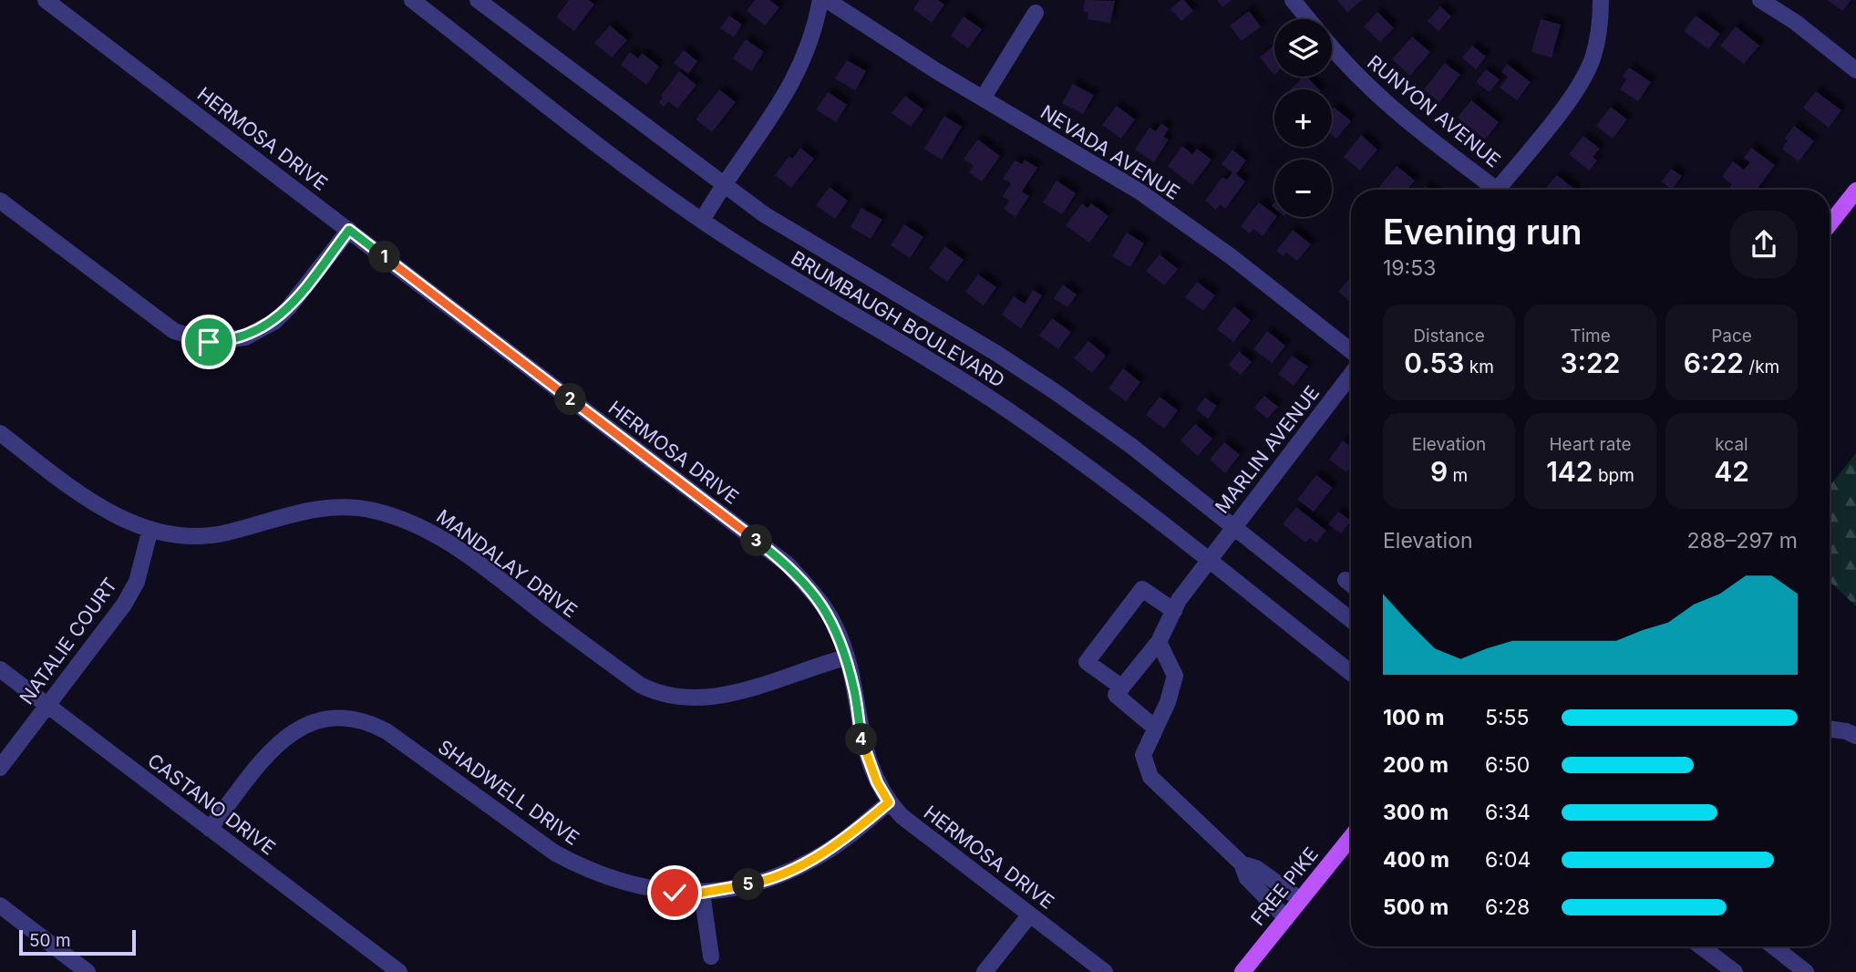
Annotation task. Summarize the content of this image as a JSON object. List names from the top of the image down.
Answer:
{
  "streets": {
    "main road": ["FREE PIKE"],
    "street": [
      "RUNYON AVENUE",
      "HERMOSA DRIVE",
      "NEVADA AVENUE",
      "BRUMBAUGH BOULEVARD",
      "MARLIN AVENUE",
      "MANDALAY DRIVE",
      "NATALIE COURT",
      "SHADWELL DRIVE",
      "CASTANO DRIVE"
    ]
  },
  "crossings": [
    ["HERMOSA DRIVE", "MANDALAY DRIVE"],
    ["HERMOSA DRIVE", "SHADWELL DRIVE"],
    ["BRUMBAUGH BOULEVARD", "MARLIN AVENUE"],
    ["MANDALAY DRIVE", "NATALIE COURT"],
    ["NATALIE COURT", "CASTANO DRIVE"],
    ["SHADWELL DRIVE", "CASTANO DRIVE"]
  ],
  "scale_bar": "50 m",
  "page": {
    "map_buttons": ["+", "−"],
    "heading": ["Evening run", "19:53"],
    "pins": [
      "1",
      "2",
      "3",
      "4",
      "5"
    ],
    "stats": [
      ["Distance", "0.53 km"],
      ["Time", "3:22"],
      ["Pace", "6:22 /km"],
      ["Elevation", "9 m"],
      ["Heart rate", "142 bpm"],
      ["kcal", "42"]
    ],
    "chart": ["Elevation", "288–297 m"],
    "list": [
      {
        "name": "100 m",
        "note": "5:55"
      },
      {
        "name": "200 m",
        "note": "6:50"
      },
      {
        "name": "300 m",
        "note": "6:34"
      },
      {
        "name": "400 m",
        "note": "6:04"
      },
      {
        "name": "500 m",
        "note": "6:28"
      }
    ],
    "scale": "50 m"
  }
}
